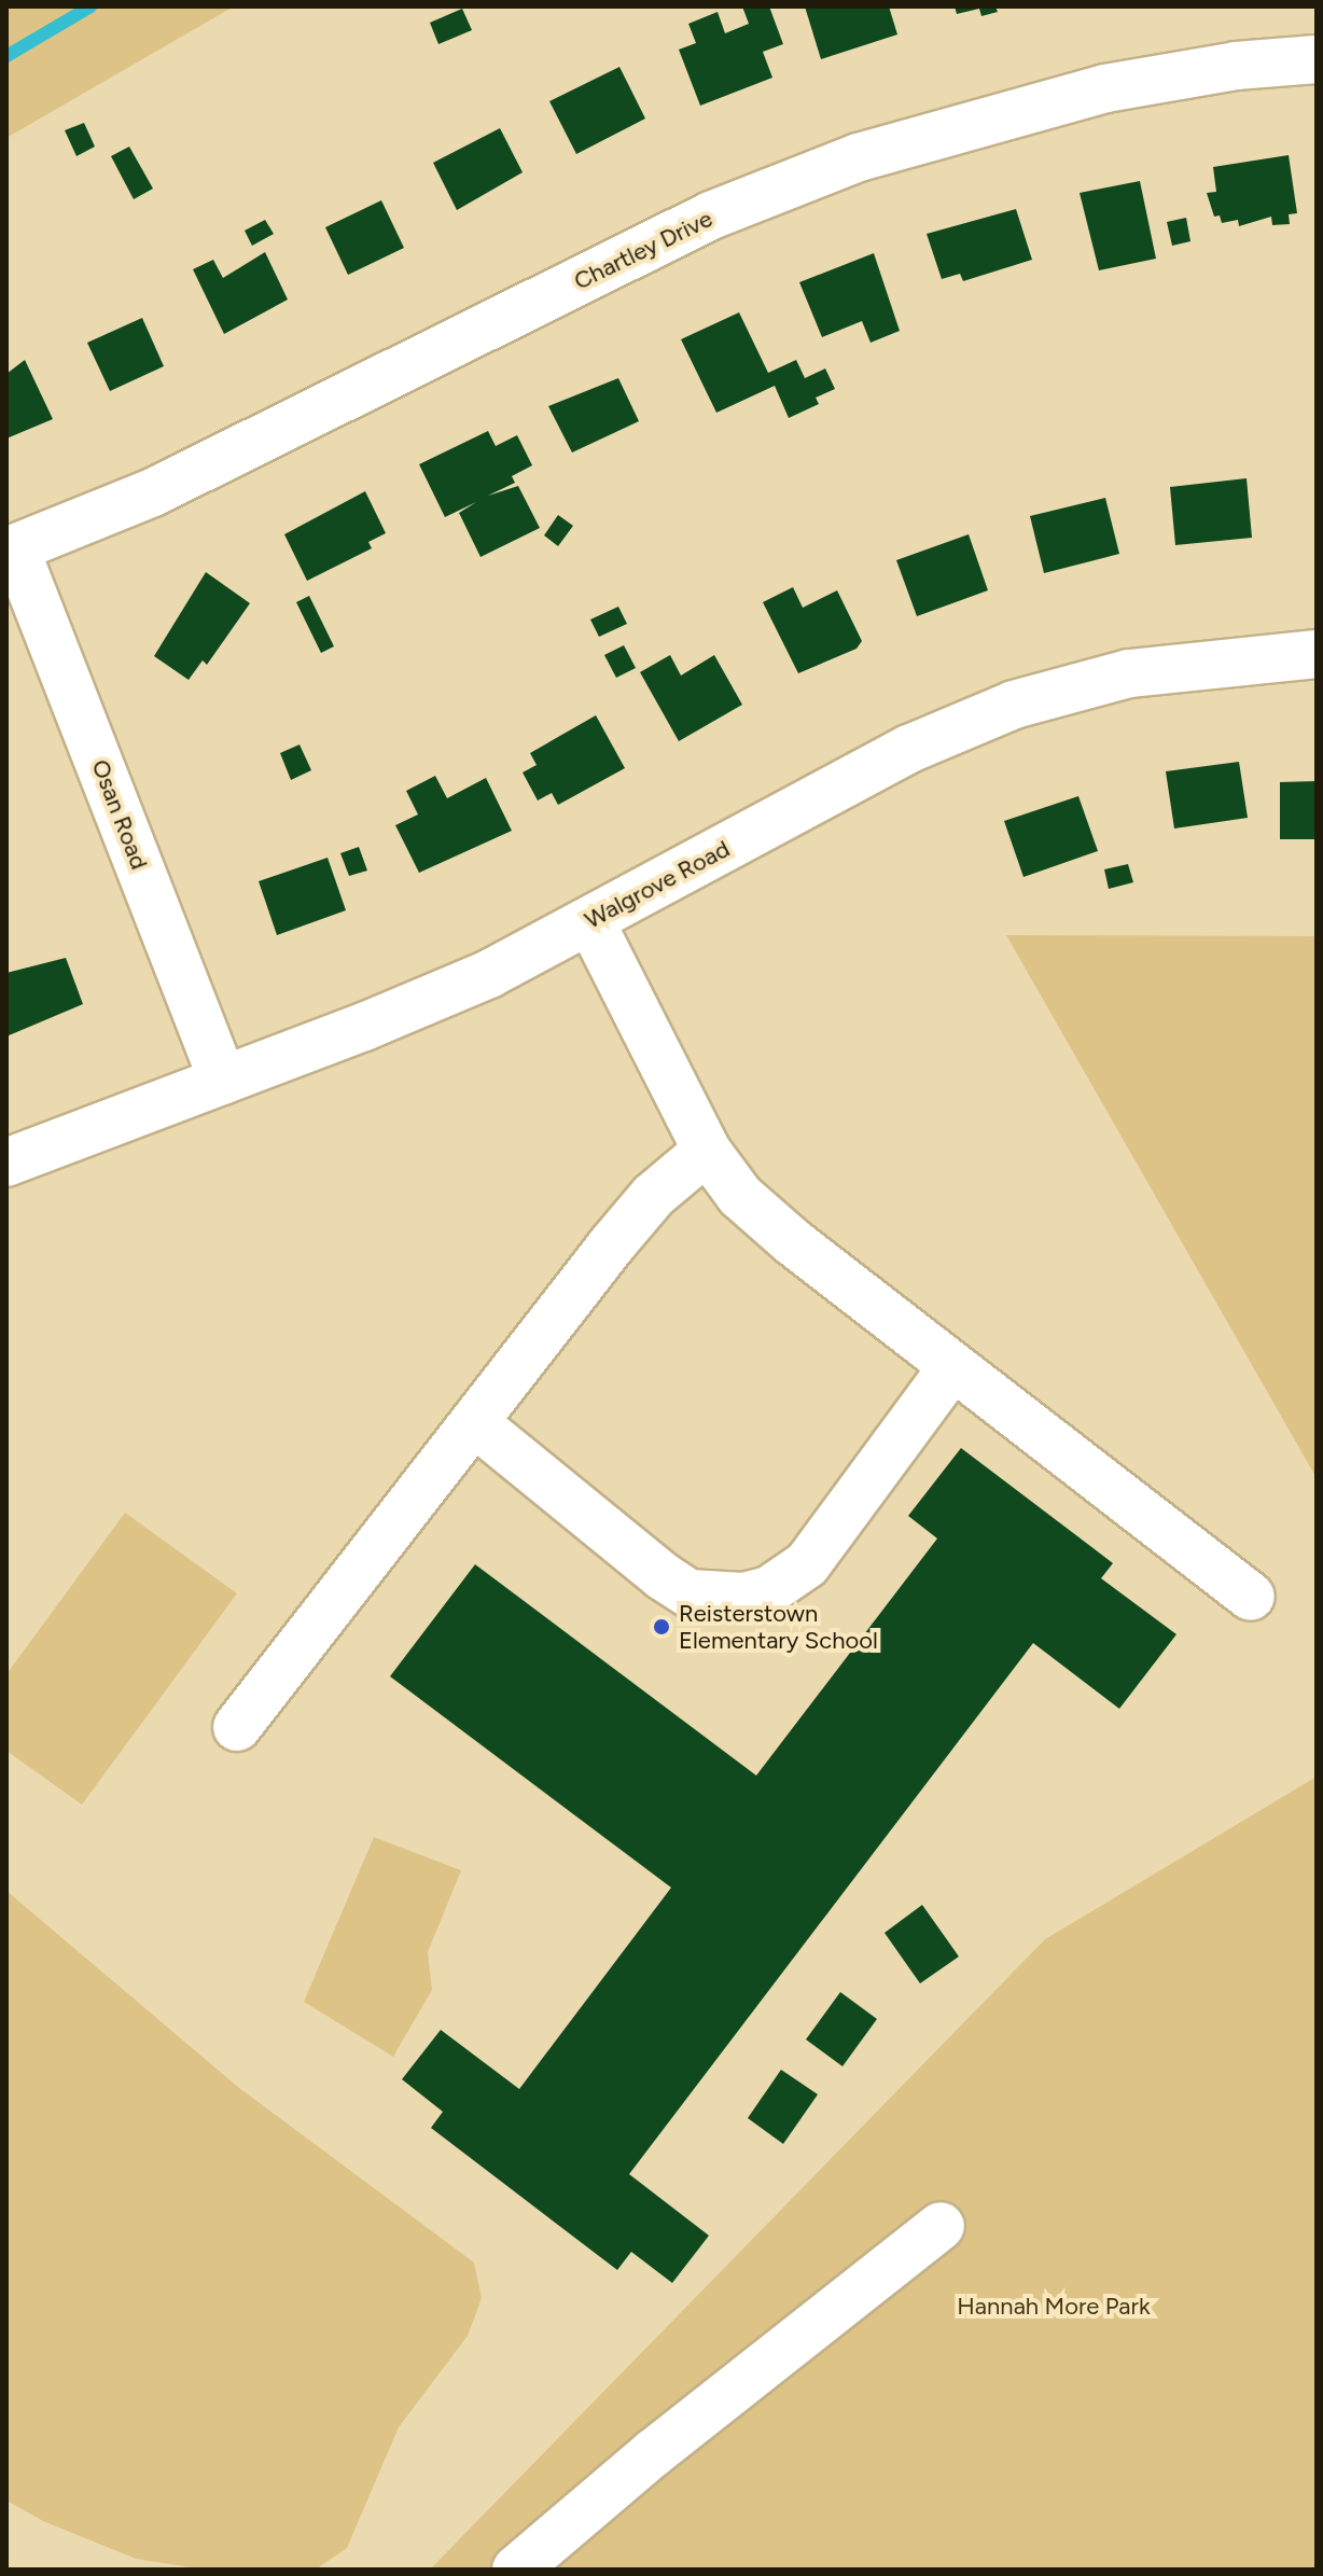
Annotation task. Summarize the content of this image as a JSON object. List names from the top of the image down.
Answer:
{
  "streets": {
    "street": ["Chartley Drive", "Osan Road", "Walgrove Road"]
  },
  "crossings": [
    ["Chartley Drive", "Osan Road"],
    ["Osan Road", "Walgrove Road"]
  ],
  "parks": ["Hannah More Park"],
  "places": ["Reisterstown Elementary School"]
}
